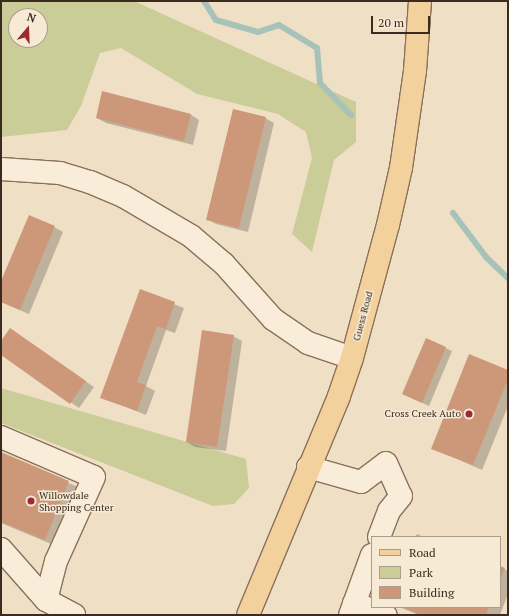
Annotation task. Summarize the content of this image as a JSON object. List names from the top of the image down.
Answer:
{
  "streets": {
    "main road": ["Guess Road"]
  },
  "places": ["Cross Creek Auto", "Willowdale Shopping Center"],
  "legend": ["Road", "Park", "Building"],
  "scale_bar": "20 m",
  "north": "top"
}
